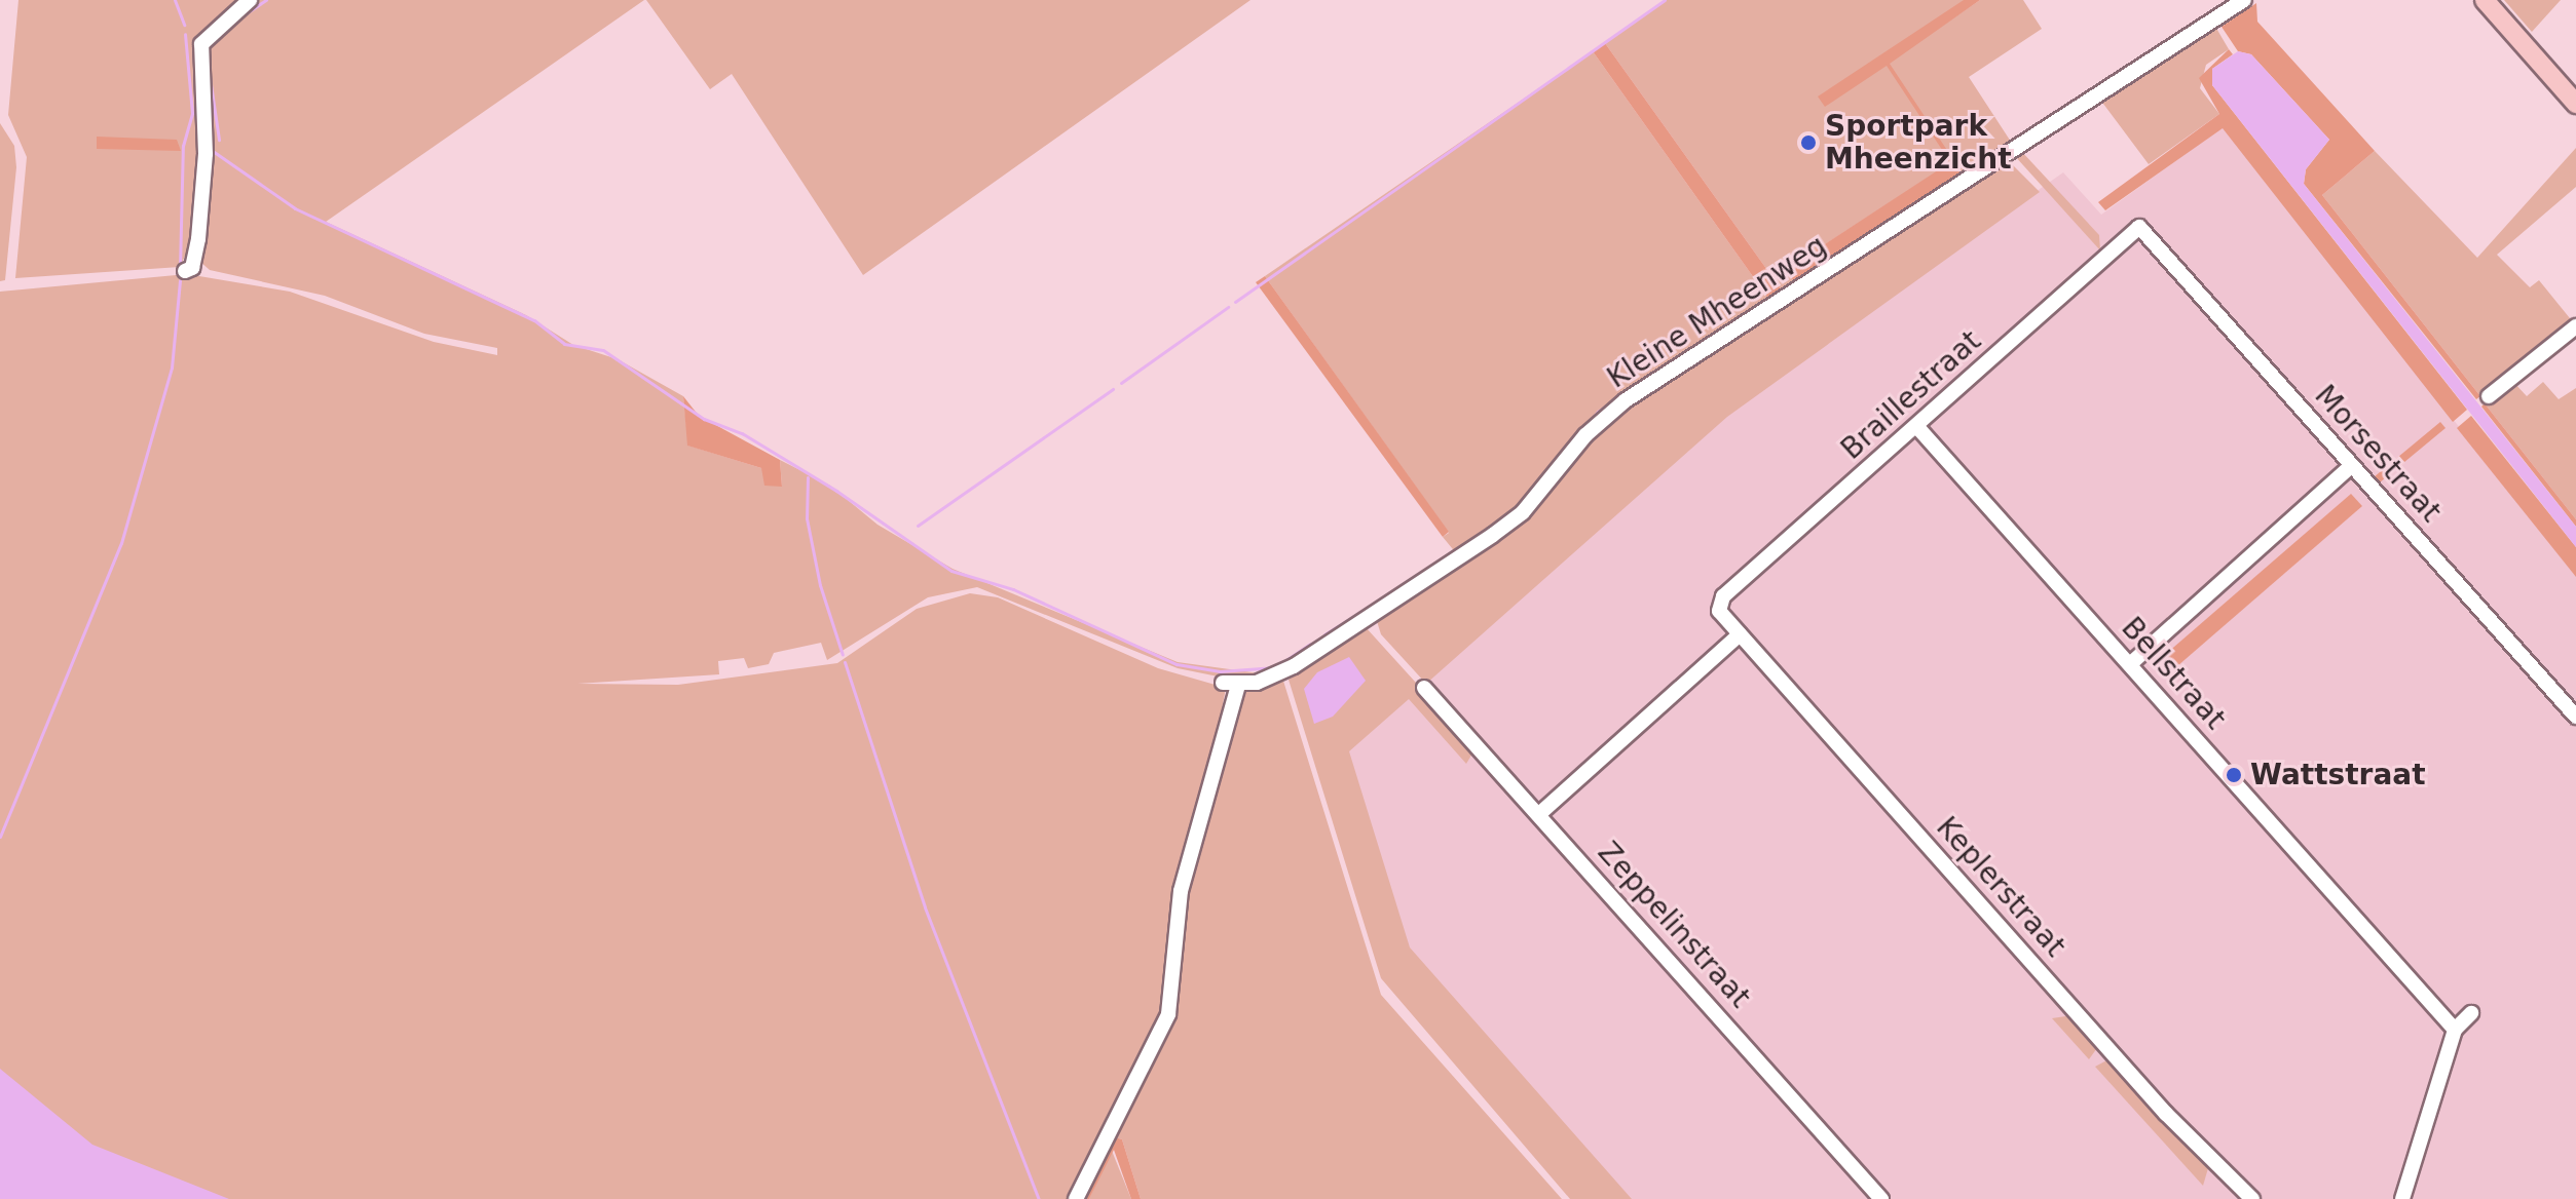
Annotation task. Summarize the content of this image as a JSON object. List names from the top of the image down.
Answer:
{
  "streets": {
    "street": [
      "Kleine Mheenweg",
      "Braillestraat",
      "Morsestraat",
      "Bellstraat",
      "Keplerstraat",
      "Zeppelinstraat"
    ]
  },
  "crossings": [
    ["Braillestraat", "Morsestraat"],
    ["Braillestraat", "Bellstraat"],
    ["Braillestraat", "Keplerstraat"]
  ],
  "places": ["Sportpark Mheenzicht", "Wattstraat"]
}
